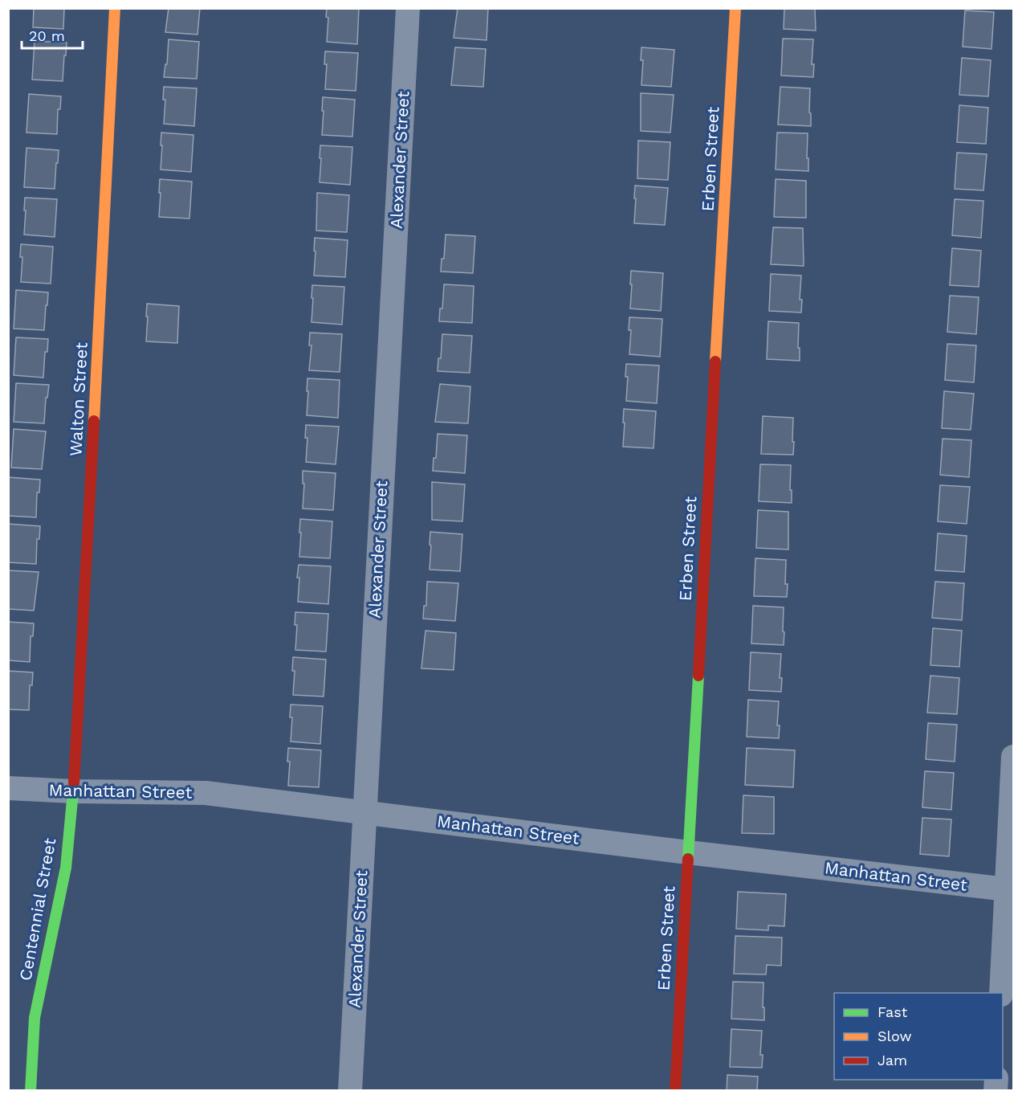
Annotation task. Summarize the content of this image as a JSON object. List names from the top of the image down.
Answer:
{
  "streets": {
    "street": [
      "Erben Street",
      "Alexander Street",
      "Walton Street",
      "Manhattan Street",
      "Centennial Street"
    ]
  },
  "crossings": [
    ["Erben Street", "Manhattan Street"],
    ["Alexander Street", "Manhattan Street"],
    ["Walton Street", "Manhattan Street"],
    ["Walton Street", "Centennial Street"],
    ["Manhattan Street", "Centennial Street"]
  ],
  "legend": ["Fast", "Slow", "Jam"],
  "scale_bar": "20 m"
}
